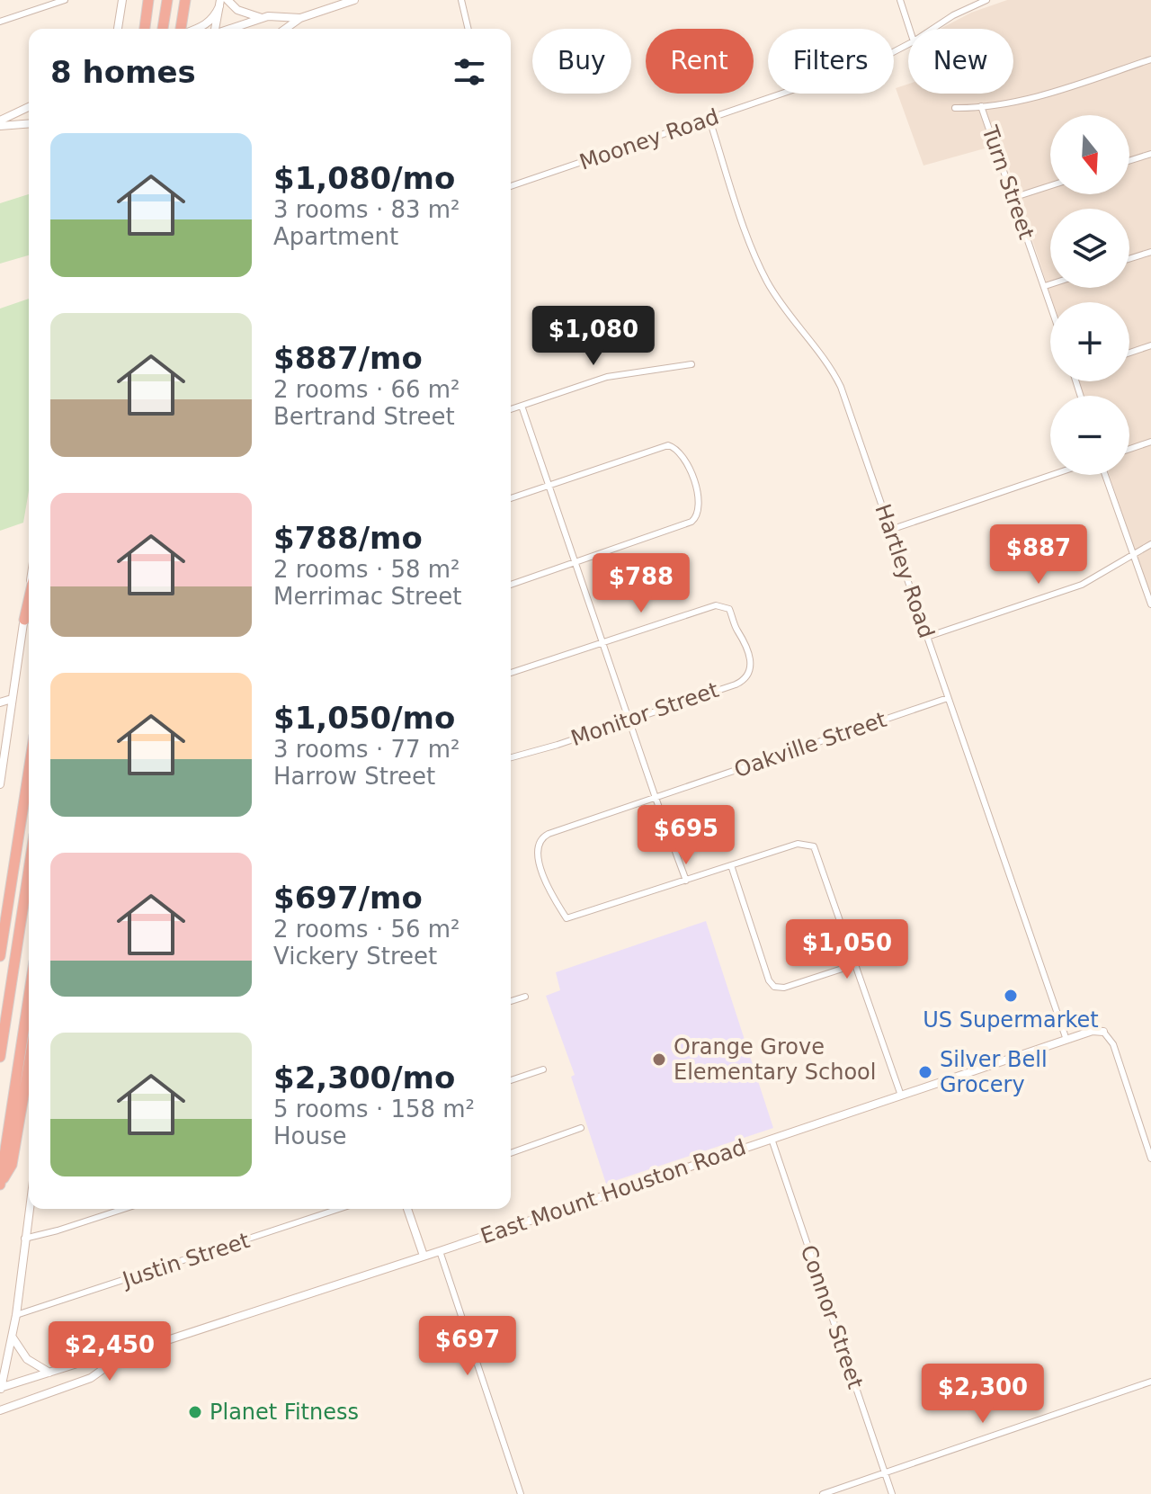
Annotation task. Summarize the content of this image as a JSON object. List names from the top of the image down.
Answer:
{
  "streets": {
    "street": [
      "Mooney Road",
      "Turn Street",
      "Hartley Road",
      "Monitor Street",
      "Oakville Street",
      "East Mount Houston Road",
      "Justin Street",
      "Connor Street"
    ]
  },
  "crossings": [
    ["Mooney Road", "Hartley Road"],
    ["Hartley Road", "Oakville Street"],
    ["Hartley Road", "East Mount Houston Road"],
    ["East Mount Houston Road", "Connor Street"]
  ],
  "places": [
    "US Supermarket",
    "Orange Grove Elementary School",
    "Silver Bell Grocery",
    "Planet Fitness"
  ],
  "north": "bottom",
  "page": {
    "chip": [
      "Buy",
      "Rent",
      "Filters",
      "New"
    ],
    "heading": "8 homes",
    "map_buttons": ["+", "−"],
    "list": [
      {
        "name": "$1,080/mo",
        "note": "3 rooms · 83 m² · Apartment"
      },
      {
        "name": "$887/mo",
        "note": "2 rooms · 66 m² · Bertrand Street"
      },
      {
        "name": "$788/mo",
        "note": "2 rooms · 58 m² · Merrimac Street"
      },
      {
        "name": "$1,050/mo",
        "note": "3 rooms · 77 m² · Harrow Street"
      },
      {
        "name": "$697/mo",
        "note": "2 rooms · 56 m² · Vickery Street"
      },
      {
        "name": "$2,300/mo",
        "note": "5 rooms · 158 m² · House"
      }
    ],
    "price": [
      "$1,080",
      "$887",
      "$788",
      "$695",
      "$1,050",
      "$697",
      "$2,450",
      "$2,300"
    ]
  }
}
